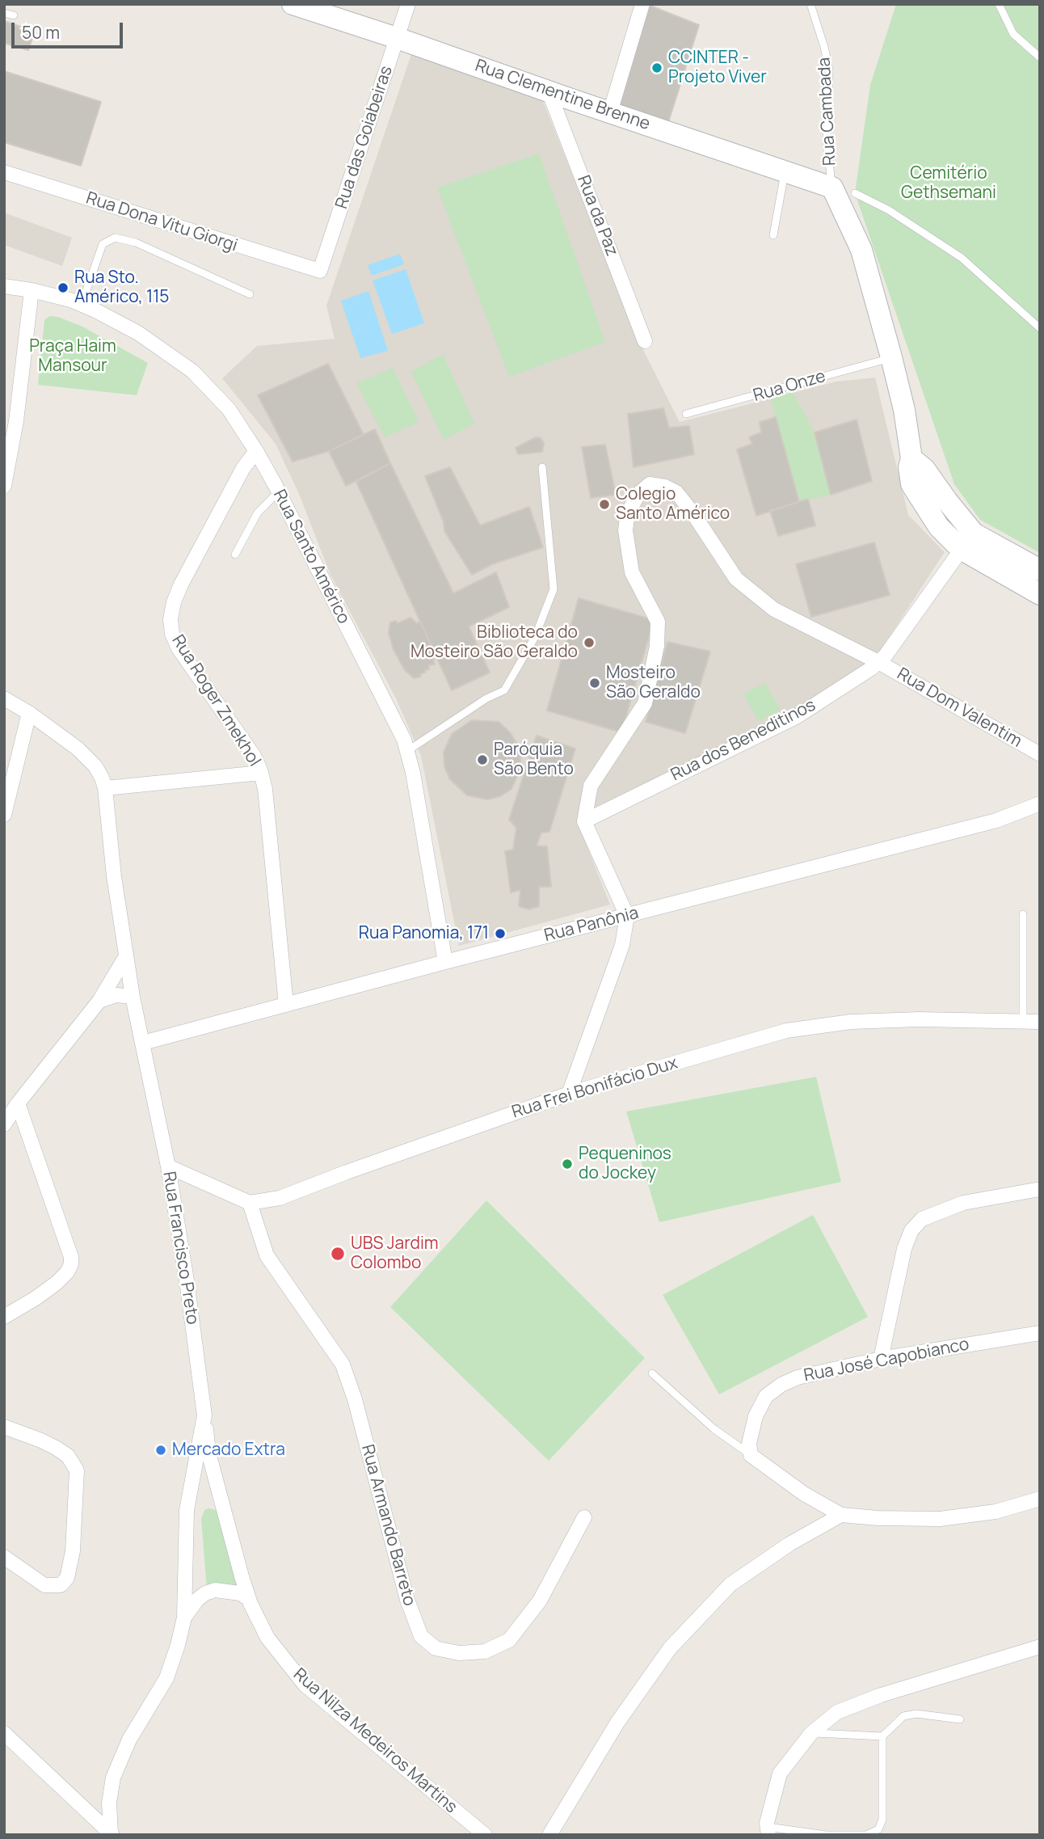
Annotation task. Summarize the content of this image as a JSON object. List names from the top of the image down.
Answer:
{
  "streets": {
    "street": [
      "Rua Clementine Brenne",
      "Rua das Goiabeiras",
      "Rua da Paz",
      "Rua Dona Vitu Giorgi",
      "Rua Santo Américo",
      "Rua Roger Zmekhol",
      "Rua Dom Valentim",
      "Rua dos Beneditinos",
      "Rua Panônia",
      "Rua Frei Bonifácio Dux",
      "Rua Francisco Preto",
      "Rua José Capobianco",
      "Rua Armando Barreto",
      "Rua Nilza Medeiros Martins"
    ],
    "lane": ["Rua Cambada", "Rua Onze"]
  },
  "crossings": [
    ["Rua Clementine Brenne", "Rua Cambada"],
    ["Rua Clementine Brenne", "Rua das Goiabeiras"],
    ["Rua Clementine Brenne", "Rua da Paz"],
    ["Rua das Goiabeiras", "Rua Dona Vitu Giorgi"],
    ["Rua Santo Américo", "Rua Roger Zmekhol"],
    ["Rua Santo Américo", "Rua Panônia"],
    ["Rua Roger Zmekhol", "Rua Panônia"],
    ["Rua Dom Valentim", "Rua dos Beneditinos"],
    ["Rua Panônia", "Rua Francisco Preto"],
    ["Rua Frei Bonifácio Dux", "Rua Armando Barreto"],
    ["Rua Francisco Preto", "Rua Nilza Medeiros Martins"]
  ],
  "parks": ["Cemitério Gethsemani", "Praça Haim Mansour"],
  "places": [
    "CCINTER - Projeto Viver",
    "Rua Sto. Américo, 115",
    "Colegio Santo Américo",
    "Biblioteca do Mosteiro São Geraldo",
    "Mosteiro São Geraldo",
    "Paróquia São Bento",
    "Rua Panomia, 171",
    "Pequeninos do Jockey",
    "UBS Jardim Colombo",
    "Mercado Extra"
  ],
  "scale_bar": "50 m"
}
